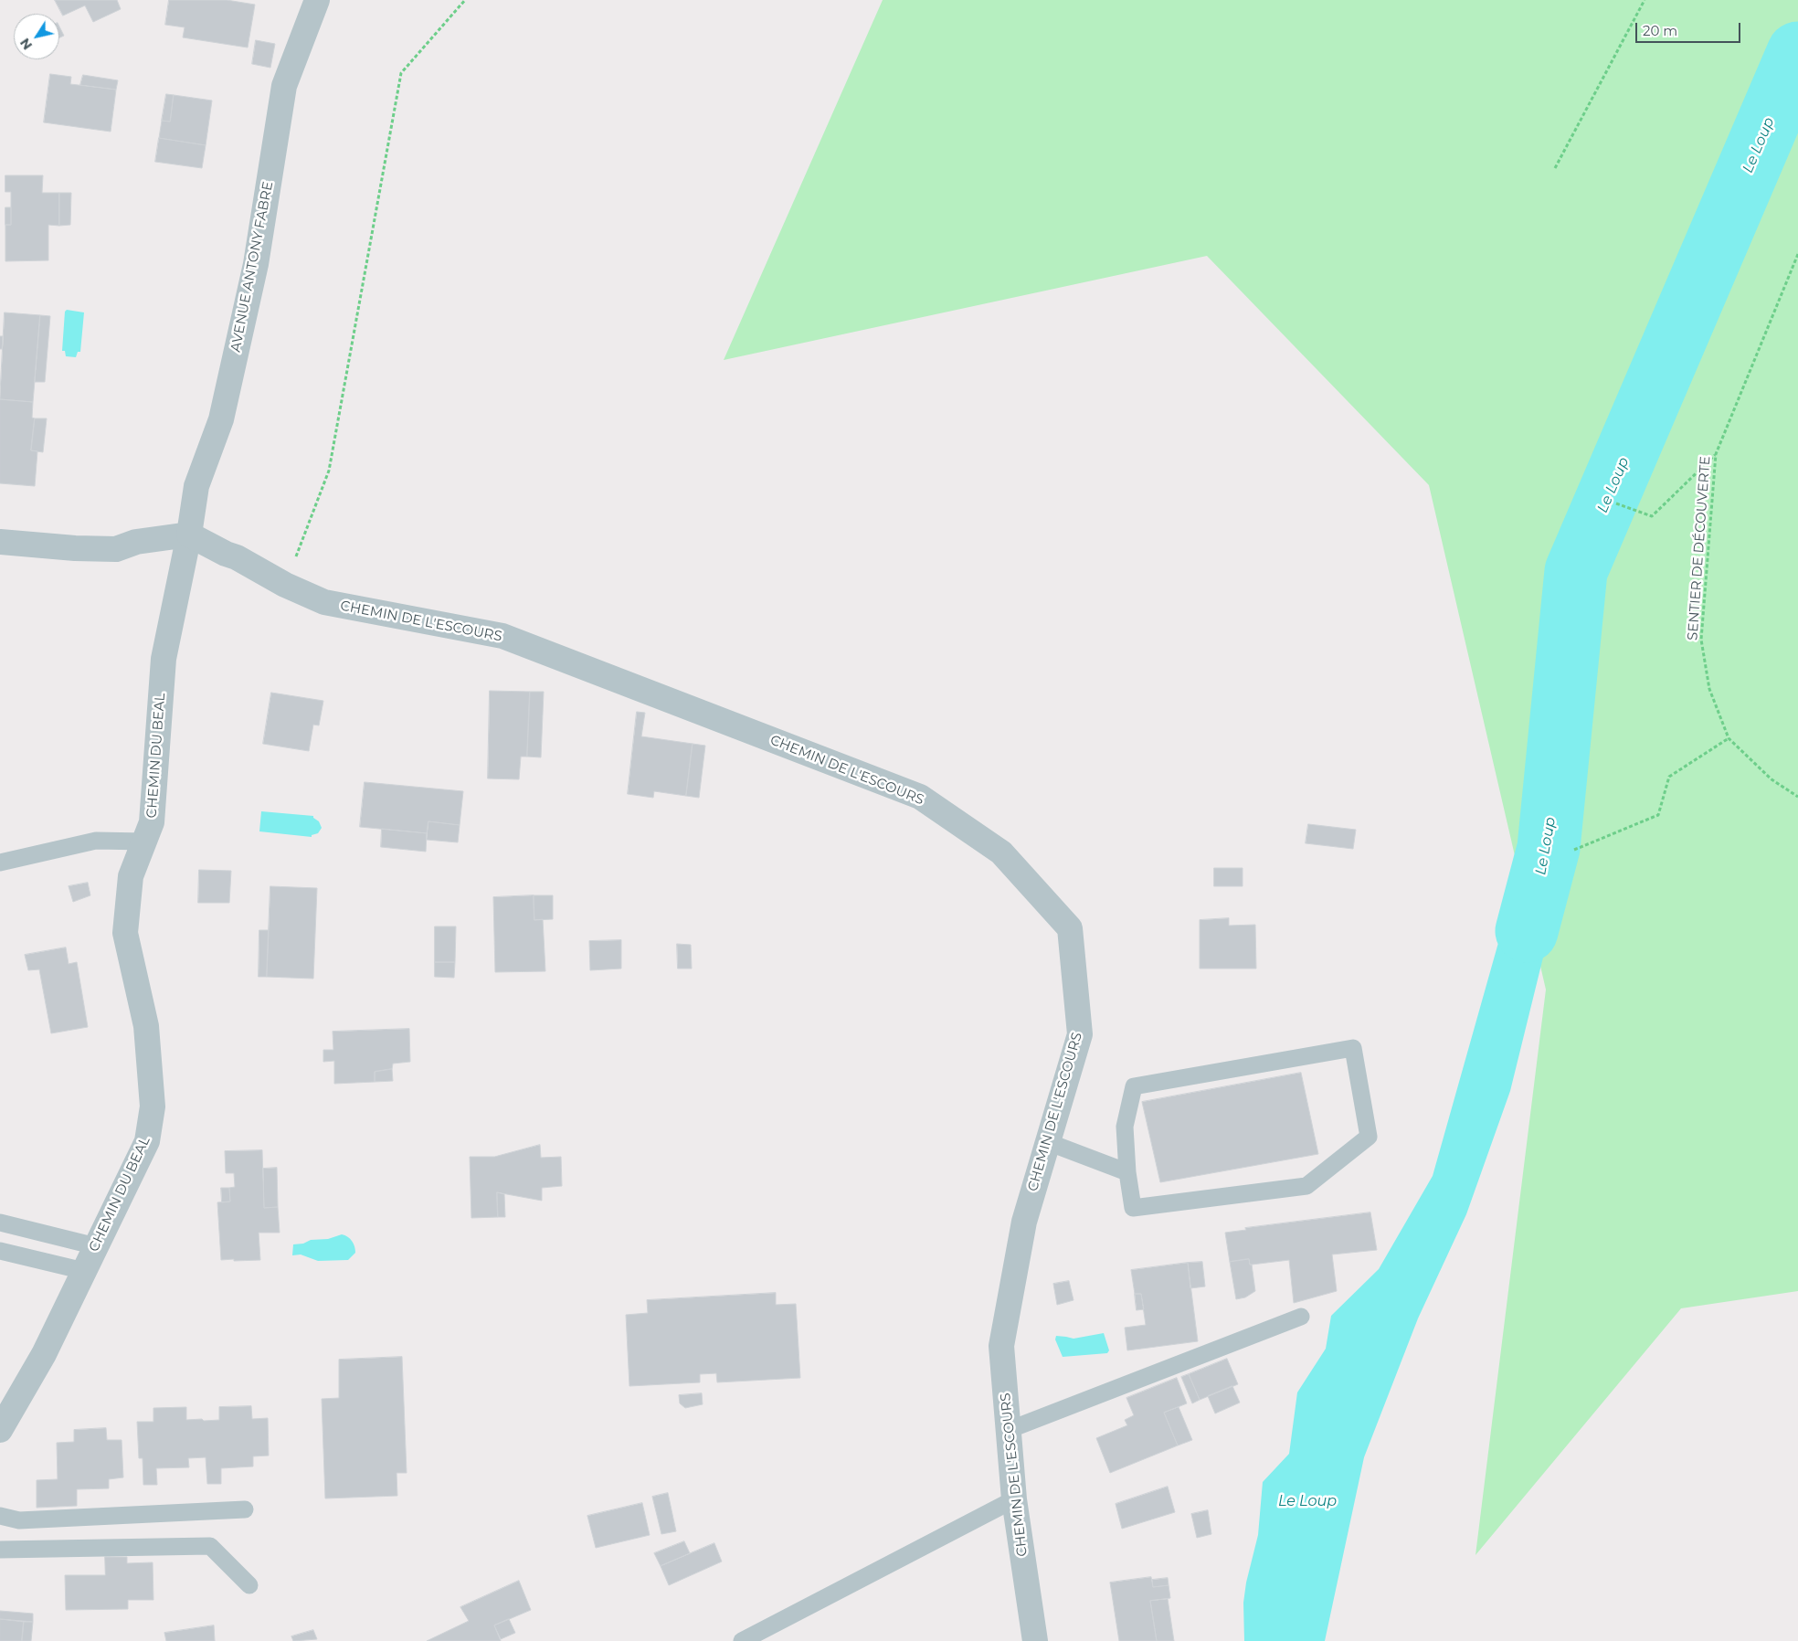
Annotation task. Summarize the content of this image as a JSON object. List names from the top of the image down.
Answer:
{
  "streets": {
    "street": ["AVENUE ANTONY FABRE", "CHEMIN DE L'ESCOURS", "CHEMIN DU BEAL"],
    "path": ["SENTIER DE DÉCOUVERTE"]
  },
  "crossings": [
    ["AVENUE ANTONY FABRE", "CHEMIN DE L'ESCOURS"],
    ["AVENUE ANTONY FABRE", "CHEMIN DU BEAL"],
    ["CHEMIN DE L'ESCOURS", "CHEMIN DU BEAL"]
  ],
  "water": ["Le Loup"],
  "scale_bar": "20 m",
  "north": "bottom left"
}
